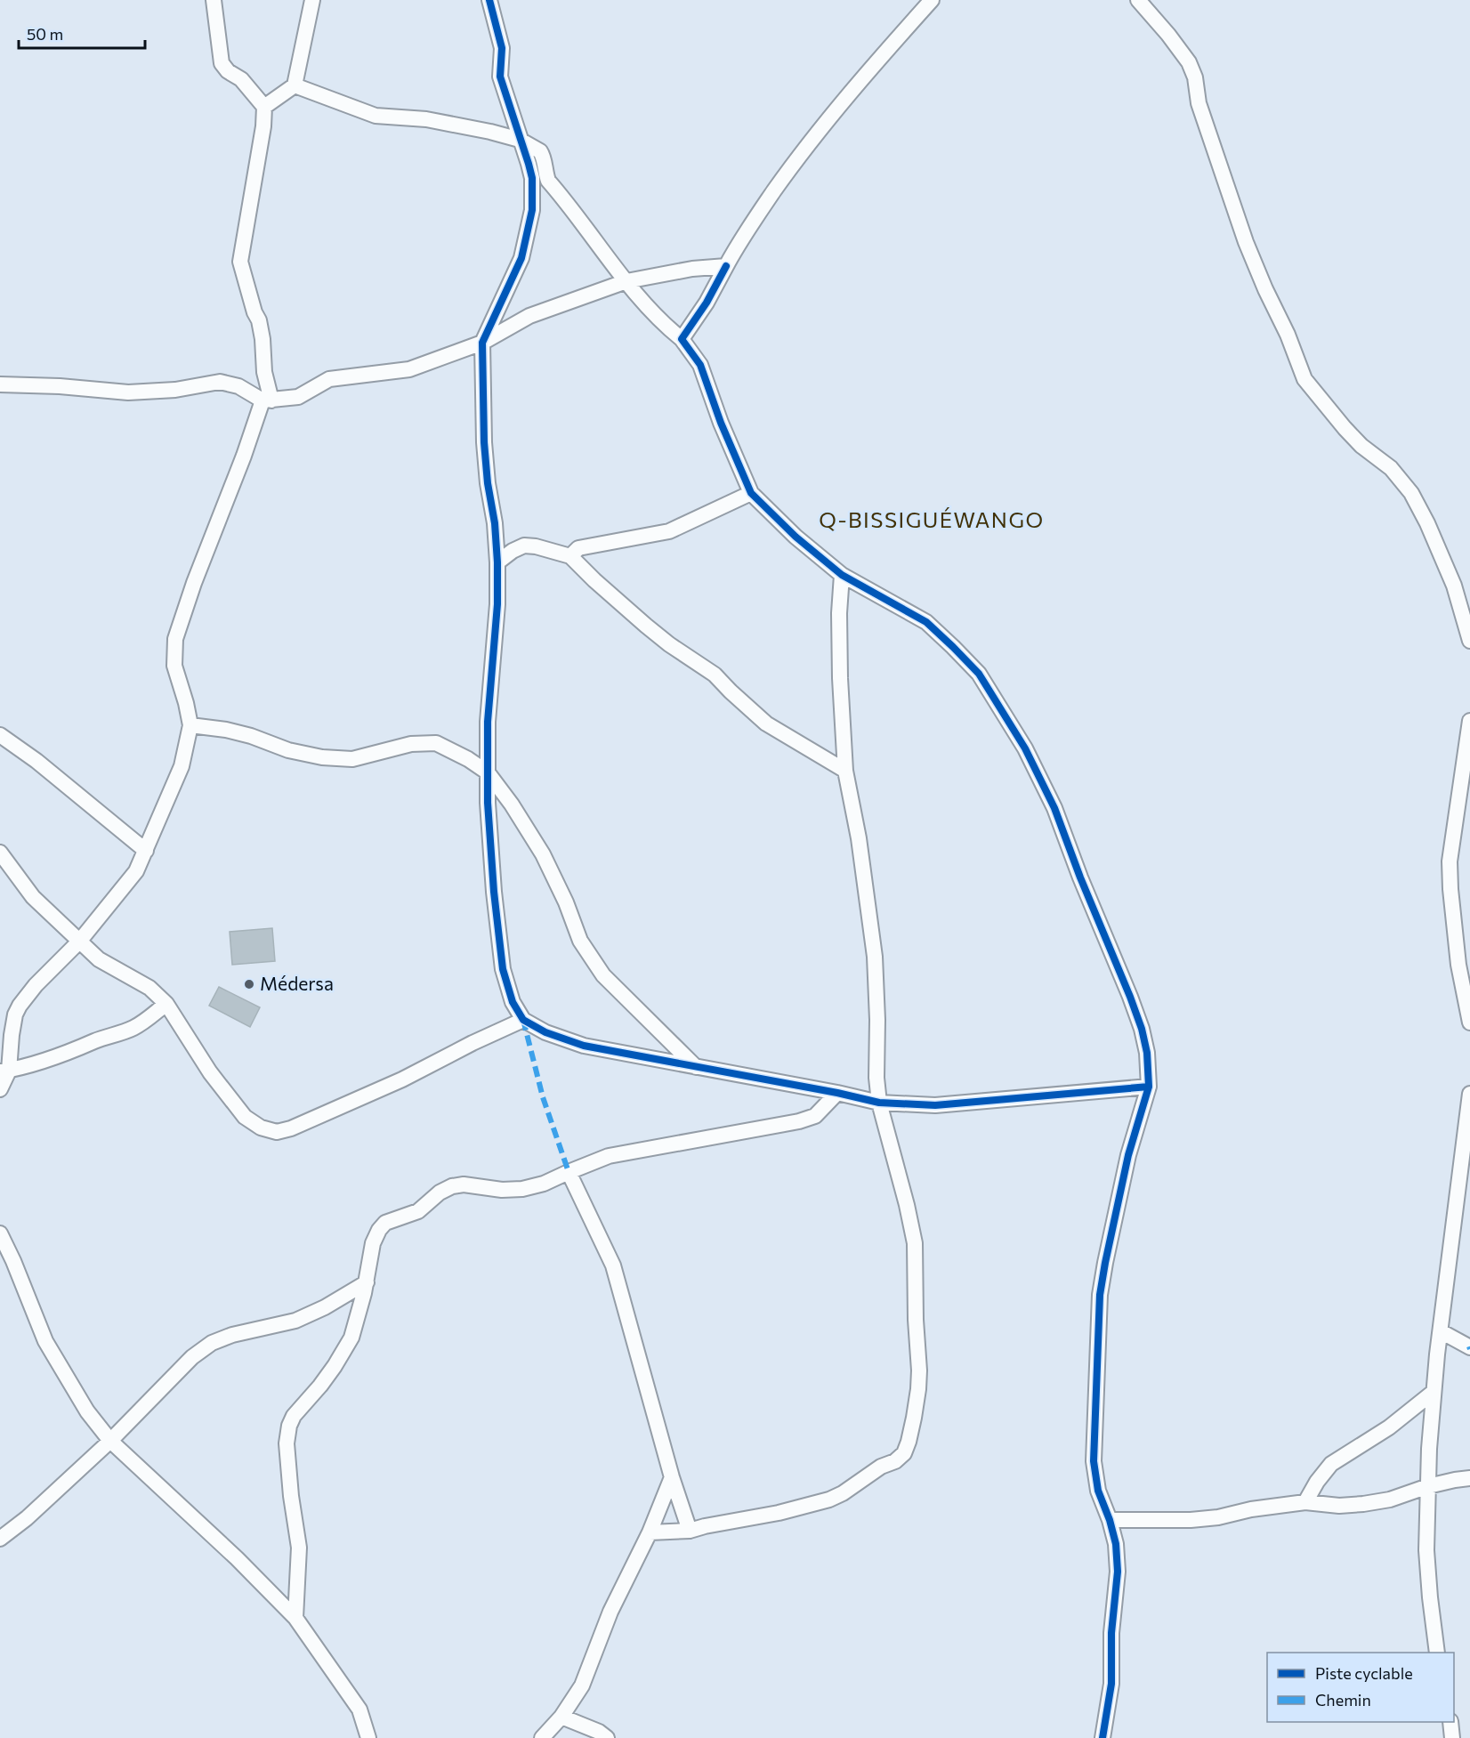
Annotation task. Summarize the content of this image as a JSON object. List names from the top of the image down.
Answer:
{
  "districts": ["Q-BISSIGUÉWANGO"],
  "places": ["Médersa"],
  "legend": ["Piste cyclable", "Chemin"],
  "scale_bar": "50 m"
}
